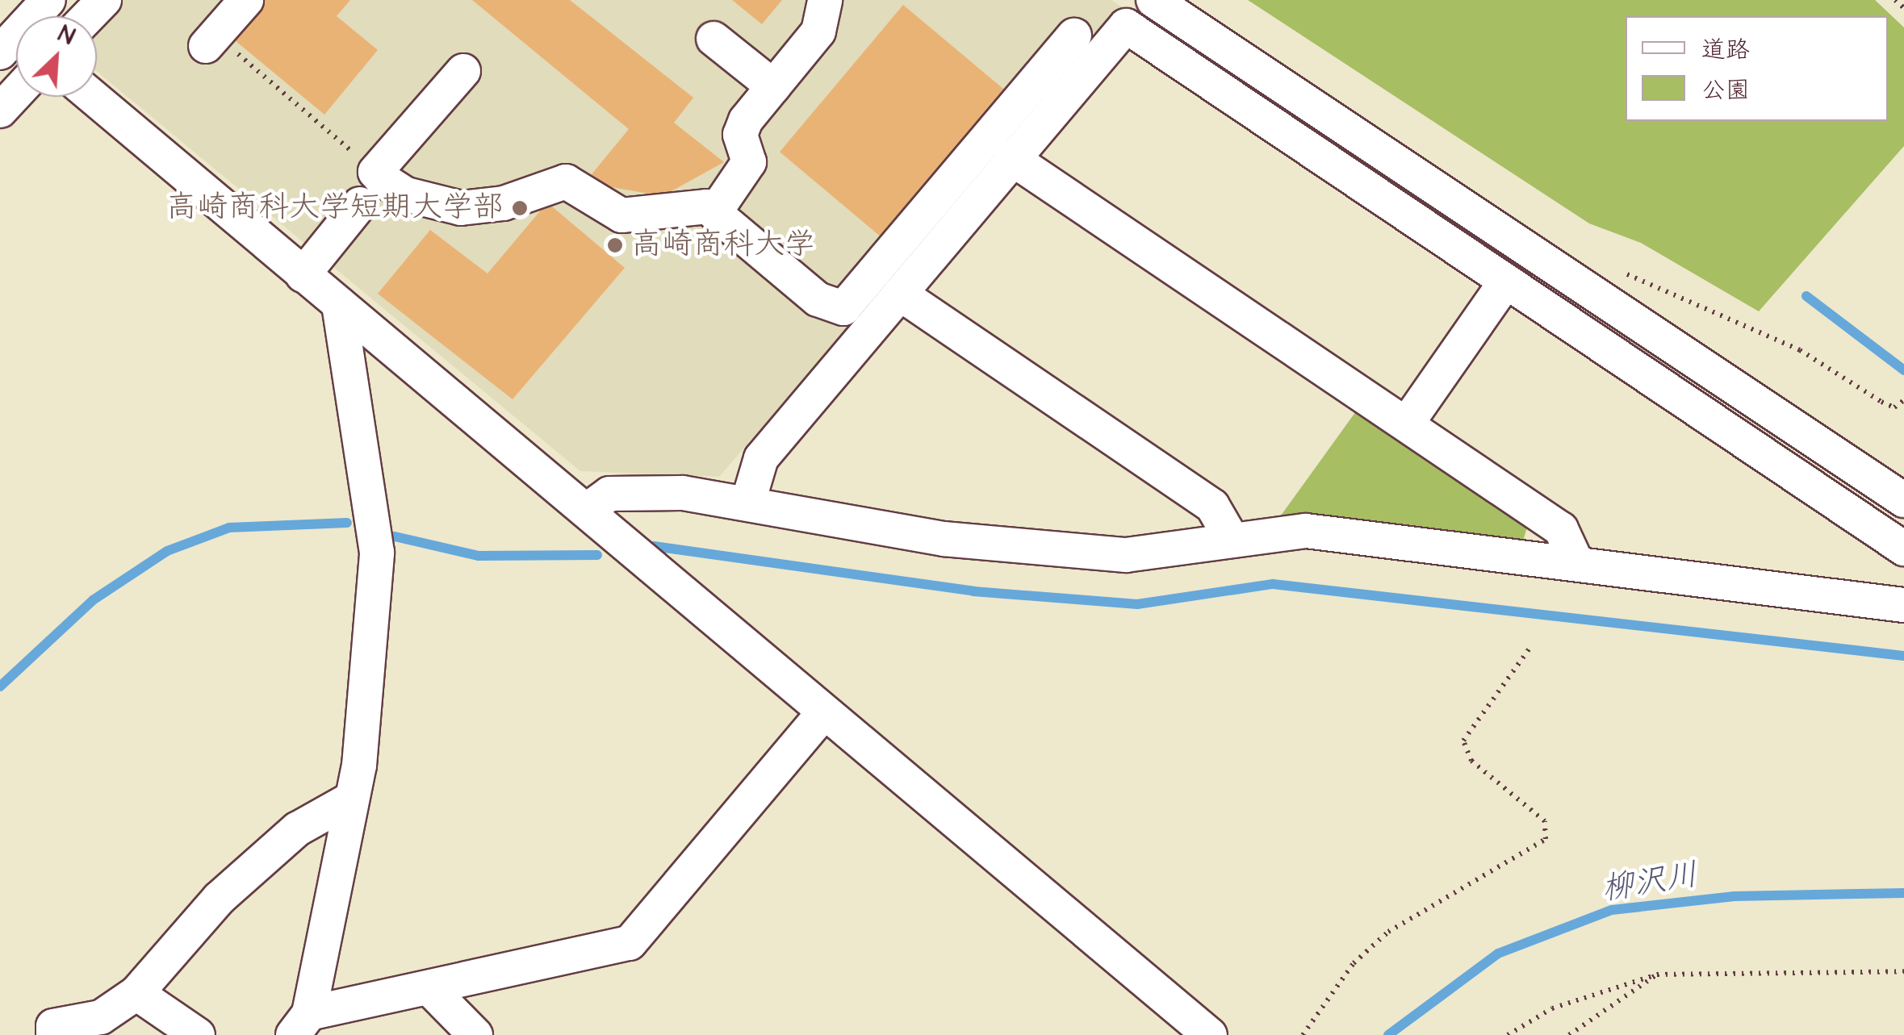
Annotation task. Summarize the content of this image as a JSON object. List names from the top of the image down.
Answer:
{
  "water": ["柳沢川"],
  "places": ["高崎商科大学短期大学部", "高崎商科大学"],
  "legend": ["道路", "公園"],
  "north": "top right"
}
